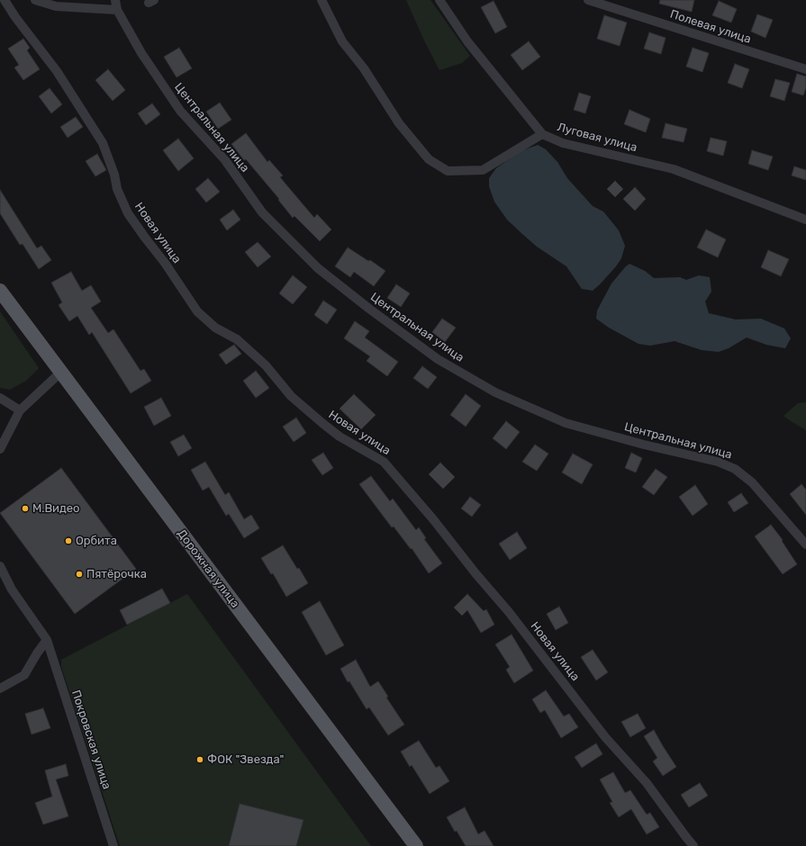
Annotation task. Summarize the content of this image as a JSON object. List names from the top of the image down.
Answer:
{
  "streets": {
    "main road": ["Дорожная улица"],
    "street": [
      "Полевая улица",
      "Центральная улица",
      "Луговая улица",
      "Новая улица",
      "Покровская улица"
    ]
  },
  "places": [
    "М.Видео",
    "Орбита",
    "Пятёрочка",
    "ФОК \"Звезда\""
  ]
}
